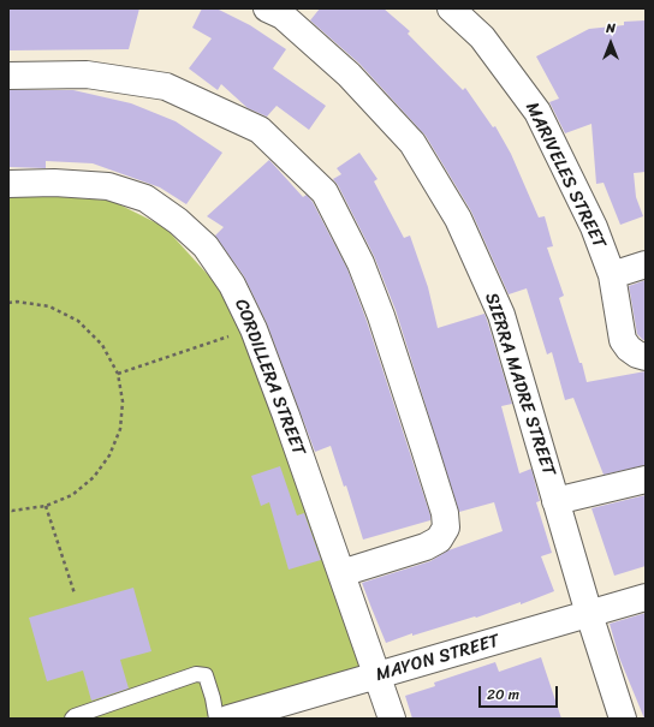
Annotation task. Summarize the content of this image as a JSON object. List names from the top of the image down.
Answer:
{
  "streets": {
    "street": [
      "MARIVELES STREET",
      "CORDILLERA STREET",
      "SIERRA MADRE STREET",
      "MAYON STREET"
    ]
  },
  "crossings": [
    ["CORDILLERA STREET", "MAYON STREET"],
    ["SIERRA MADRE STREET", "MAYON STREET"]
  ],
  "scale_bar": "20 m",
  "north": "top"
}
